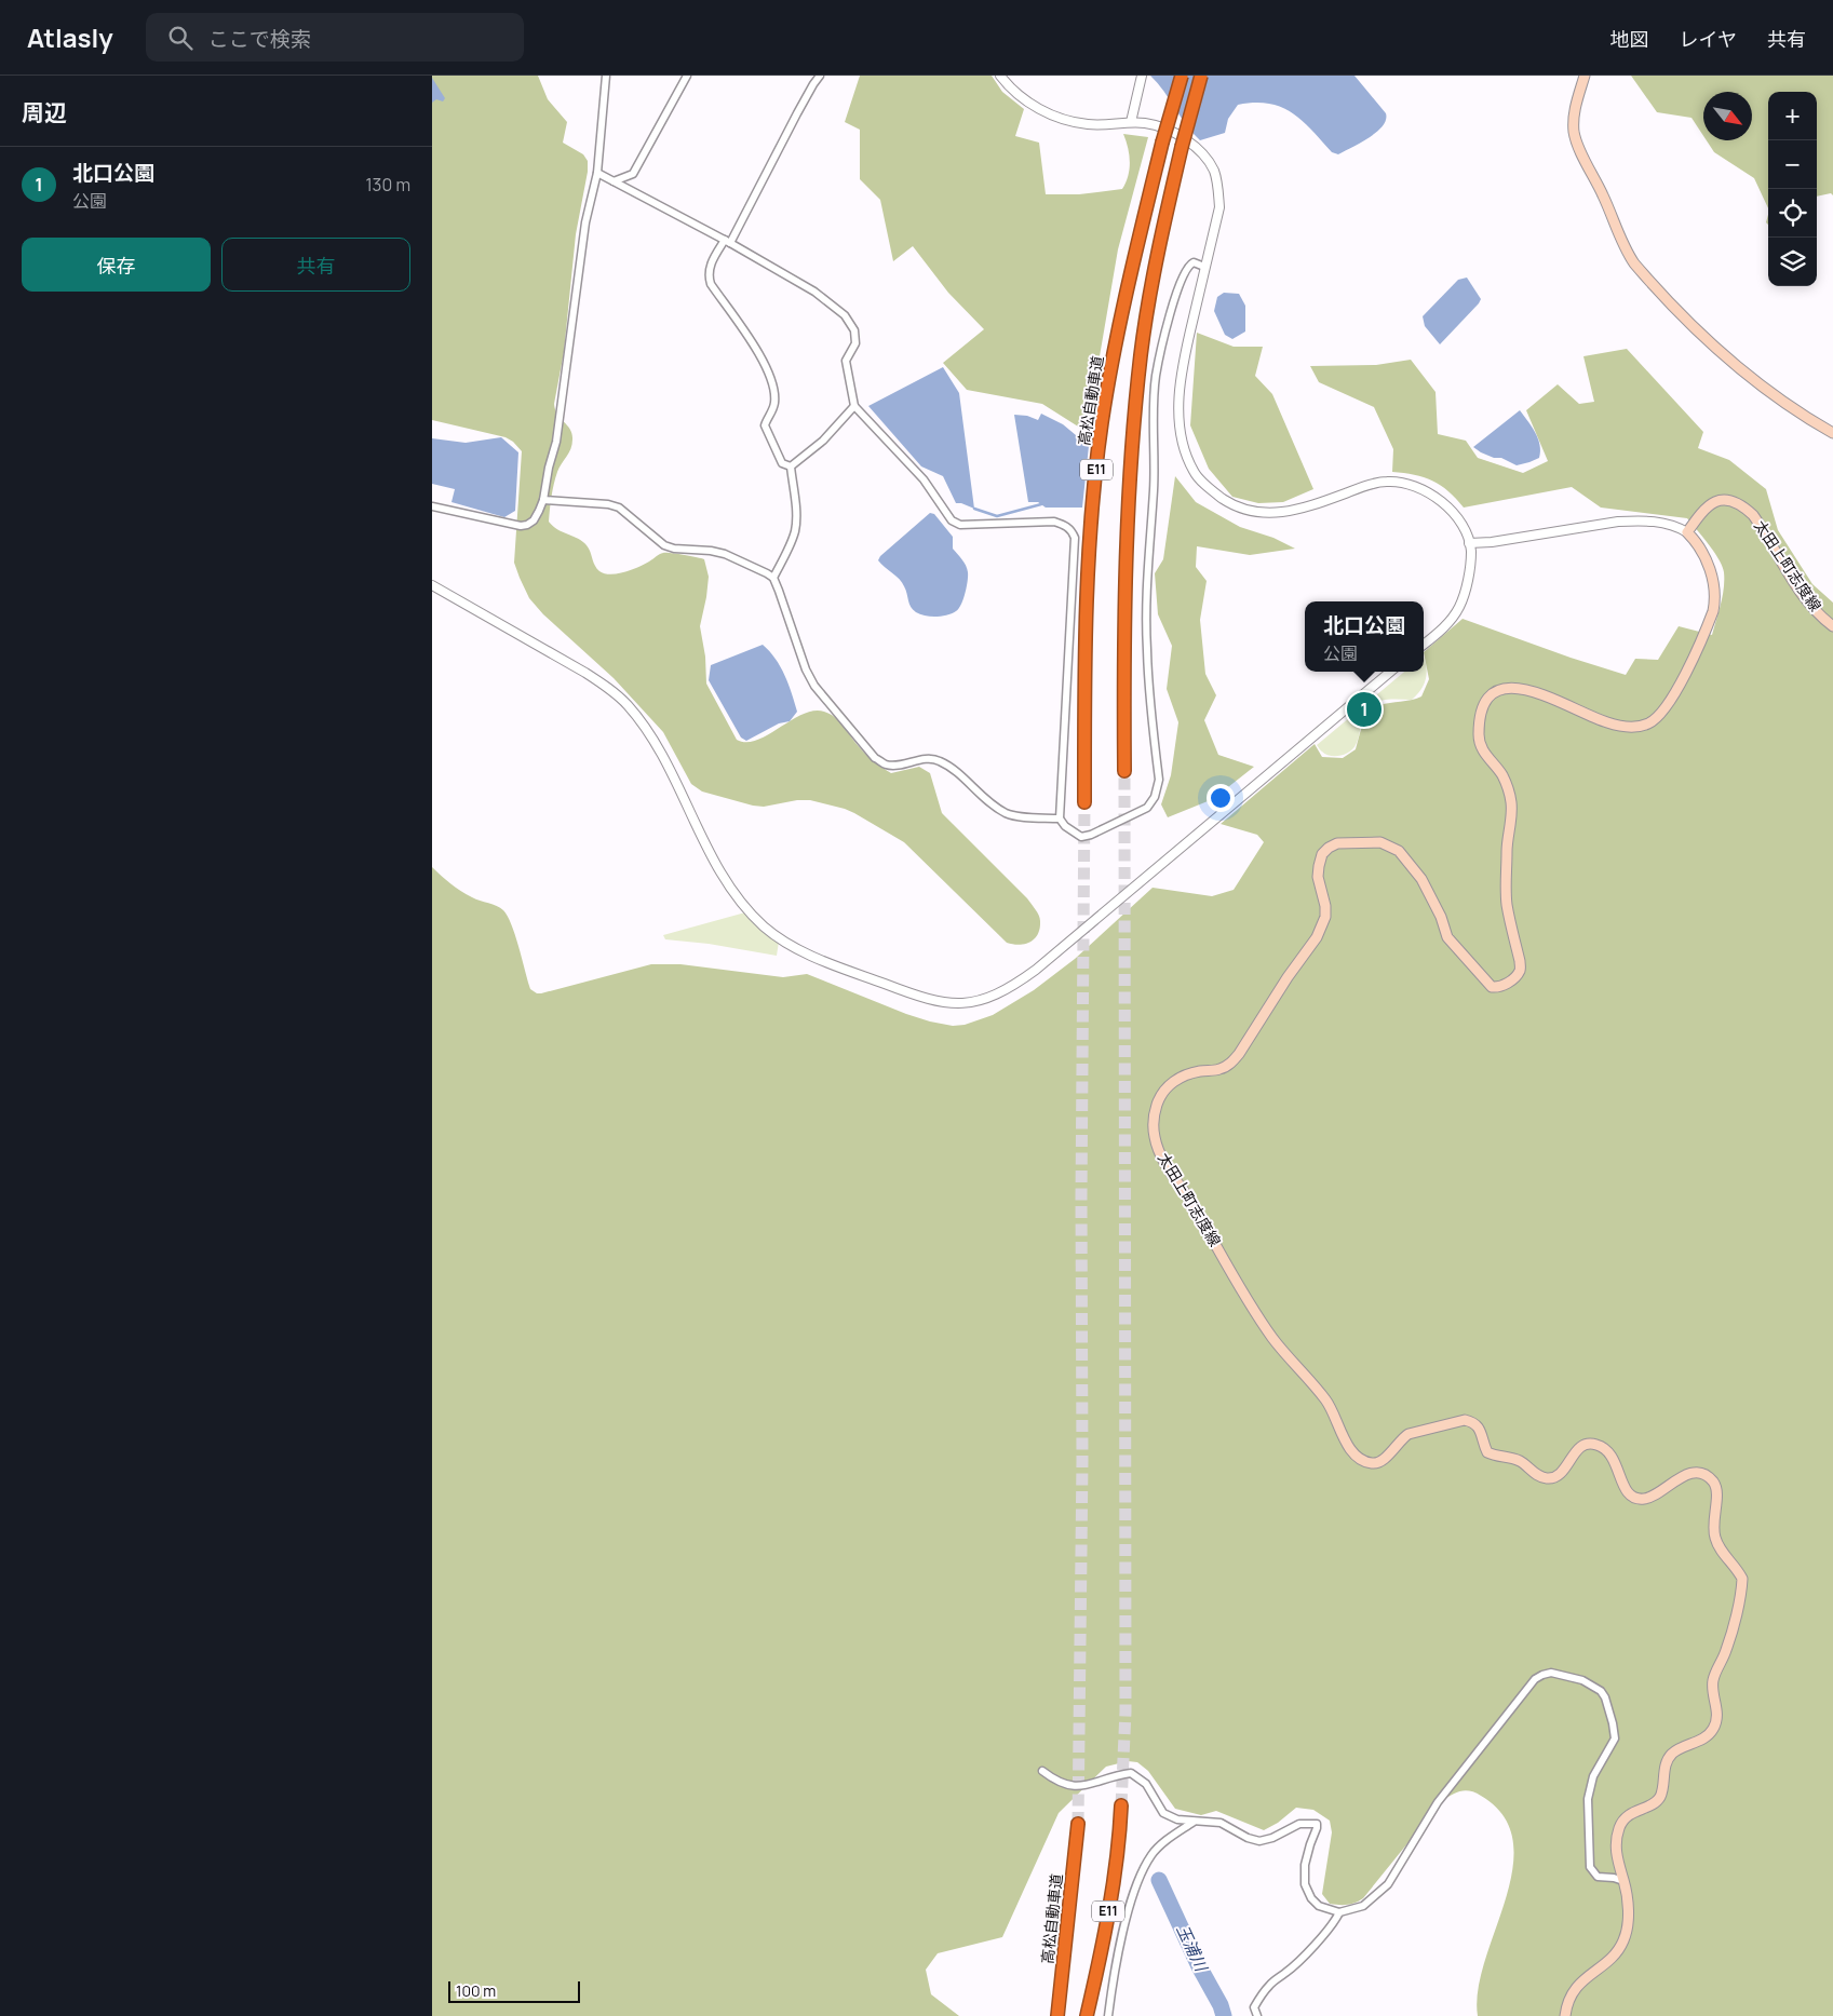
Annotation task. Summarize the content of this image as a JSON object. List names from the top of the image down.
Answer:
{
  "streets": {
    "highway": ["高松自動車道", "E11"],
    "main road": ["太田上町志度線"]
  },
  "water": ["玉浦川"],
  "scale_bar": "100 m",
  "north": "bottom right",
  "page": {
    "header": "Atlasly",
    "search": "ここで検索",
    "nav": ["地図", "レイヤ", "共有"],
    "heading": "周辺",
    "map_buttons": ["+", "−"],
    "list": [
      {
        "mark": "1",
        "name": "北口公園",
        "note": "公園",
        "value": "130 m"
      }
    ],
    "buttons": ["保存", "共有"],
    "popup": ["北口公園", "公園"],
    "pins": "1",
    "scale": "100 m"
  }
}
